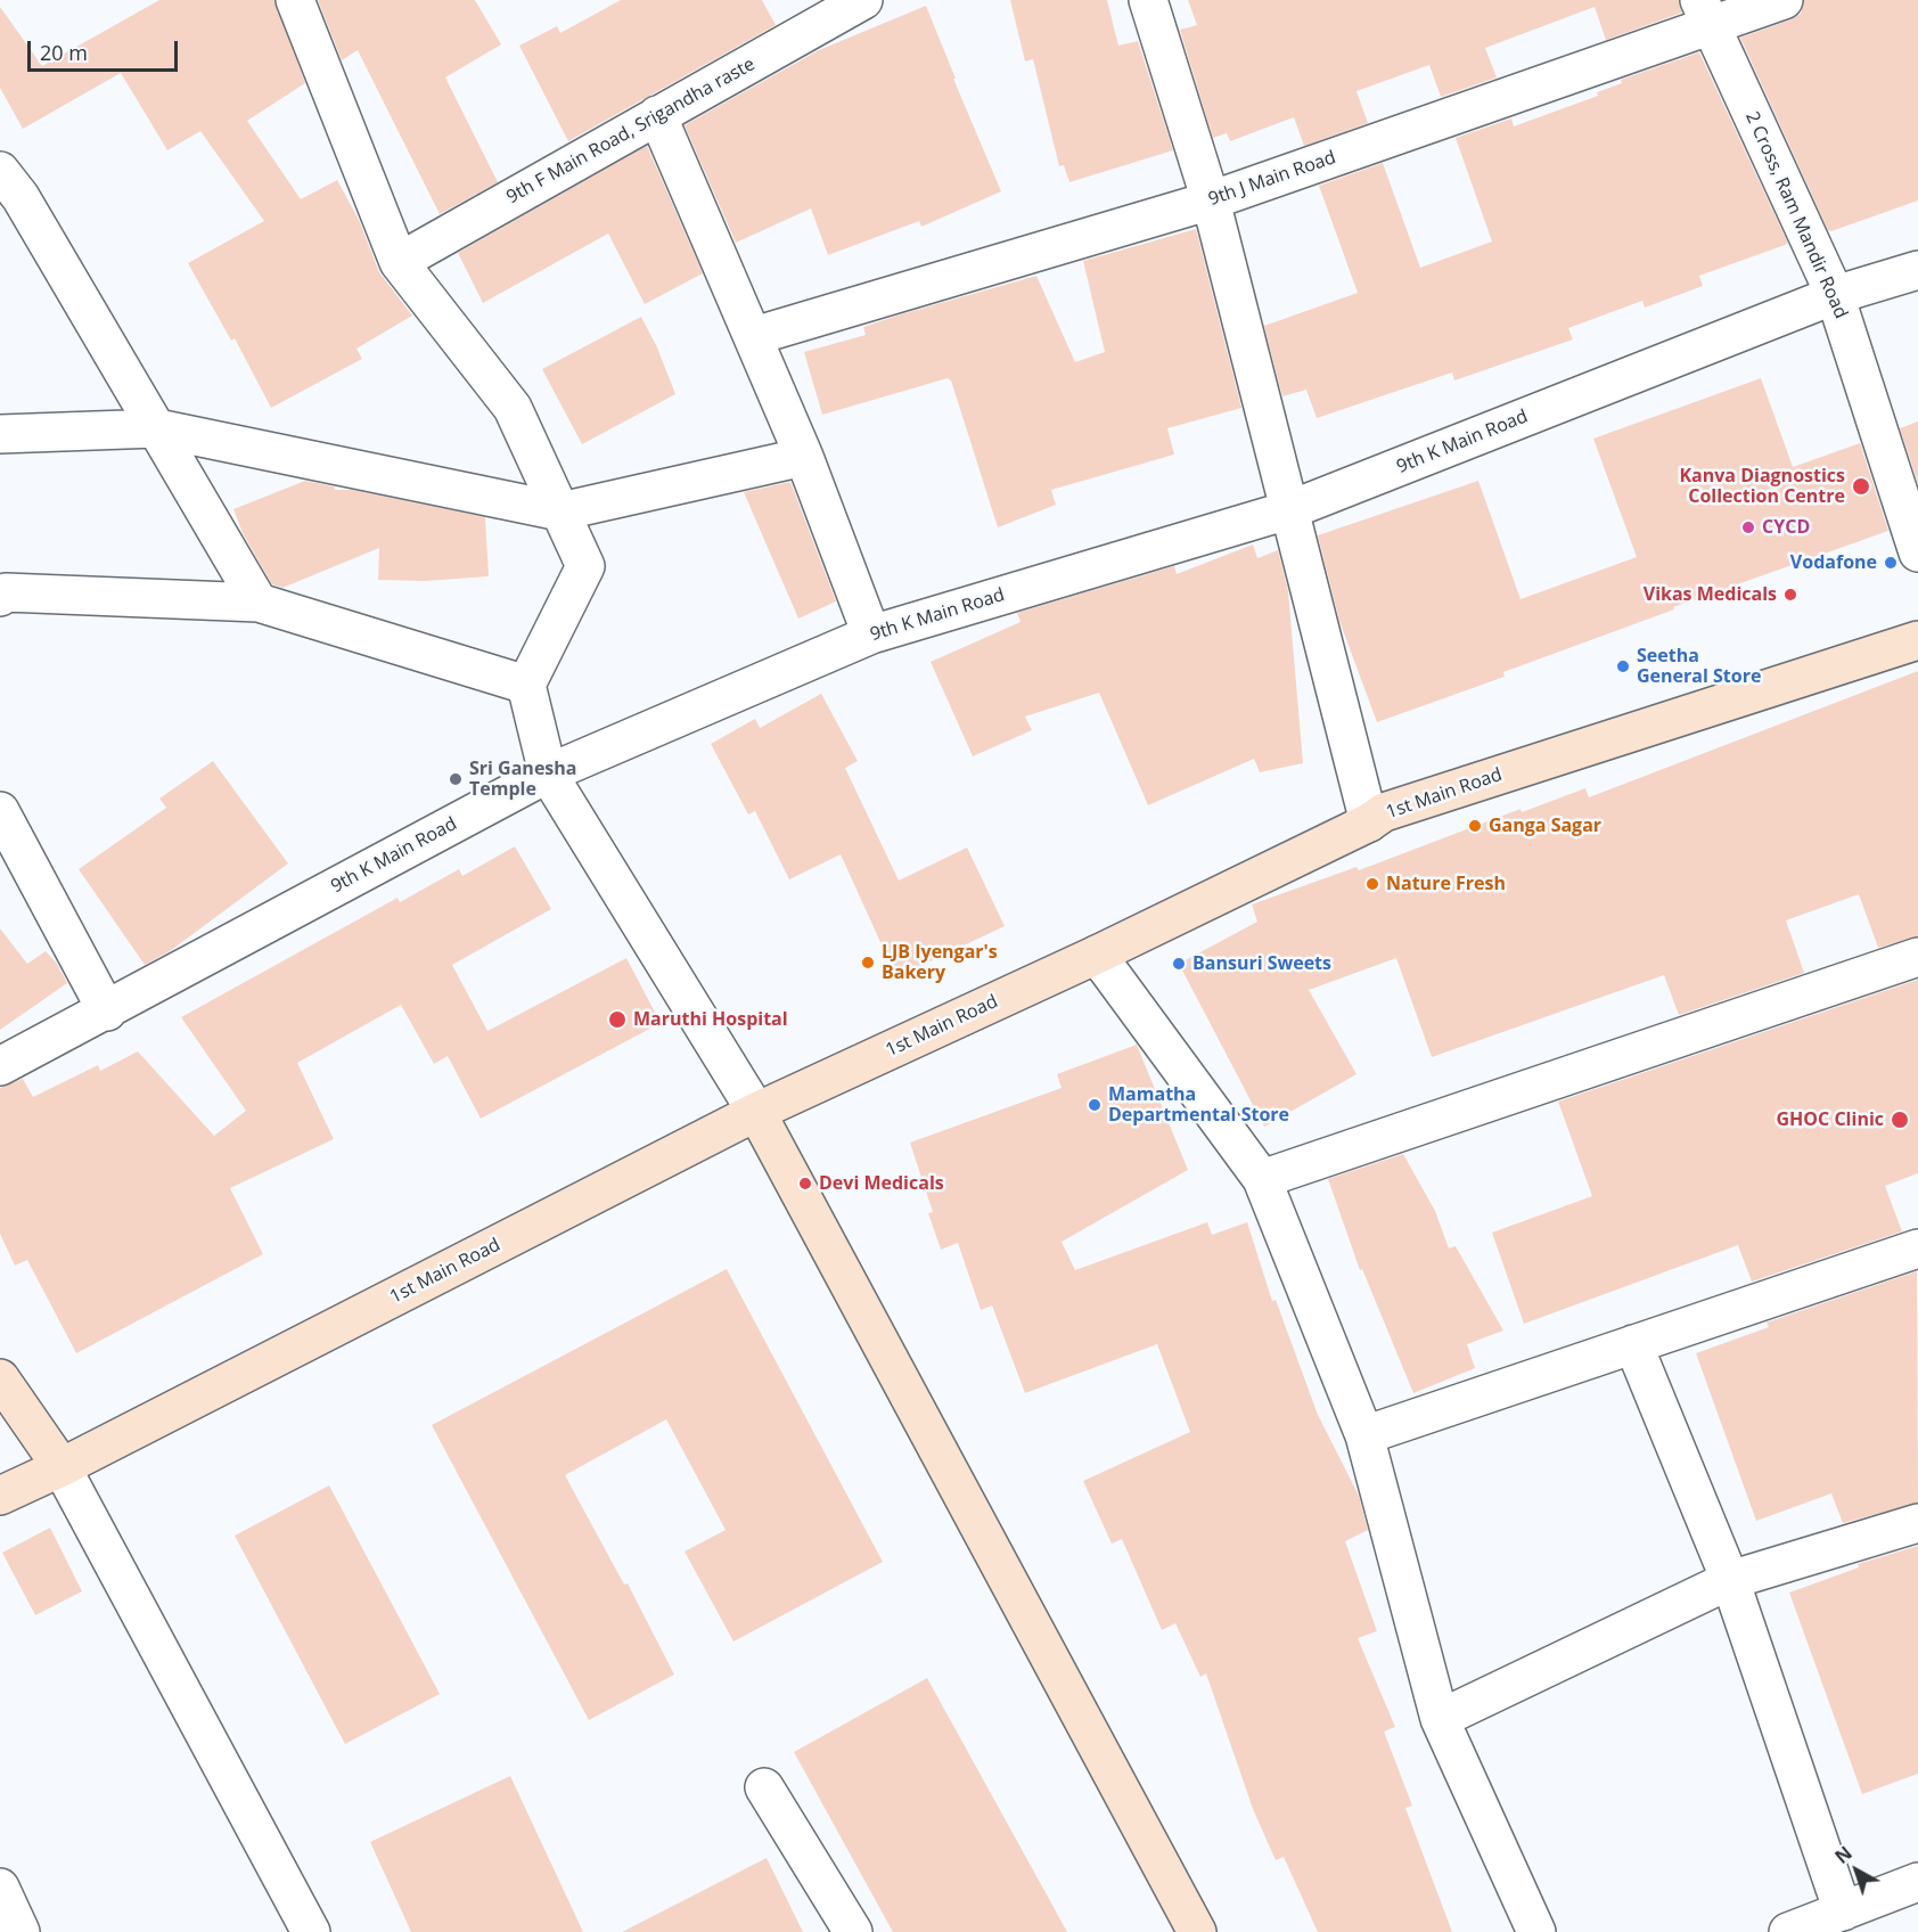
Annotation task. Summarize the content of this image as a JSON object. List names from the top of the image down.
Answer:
{
  "streets": {
    "street": [
      "9th F Main Road, Srigandha raste",
      "9th J Main Road",
      "2 Cross, Ram Mandir Road",
      "9th K Main Road",
      "1st Main Road"
    ]
  },
  "crossings": [
    ["9th J Main Road", "2 Cross, Ram Mandir Road"],
    ["2 Cross, Ram Mandir Road", "9th K Main Road"]
  ],
  "places": [
    "Kanva Diagnostics Collection Centre",
    "CYCD",
    "Vodafone",
    "Vikas Medicals",
    "Seetha General Store",
    "Sri Ganesha Temple",
    "Ganga Sagar",
    "Nature Fresh",
    "LJB Iyengar's Bakery",
    "Bansuri Sweets",
    "Maruthi Hospital",
    "Mamatha Departmental Store",
    "GHOC Clinic",
    "Devi Medicals"
  ],
  "scale_bar": "20 m",
  "north": "top left"
}
